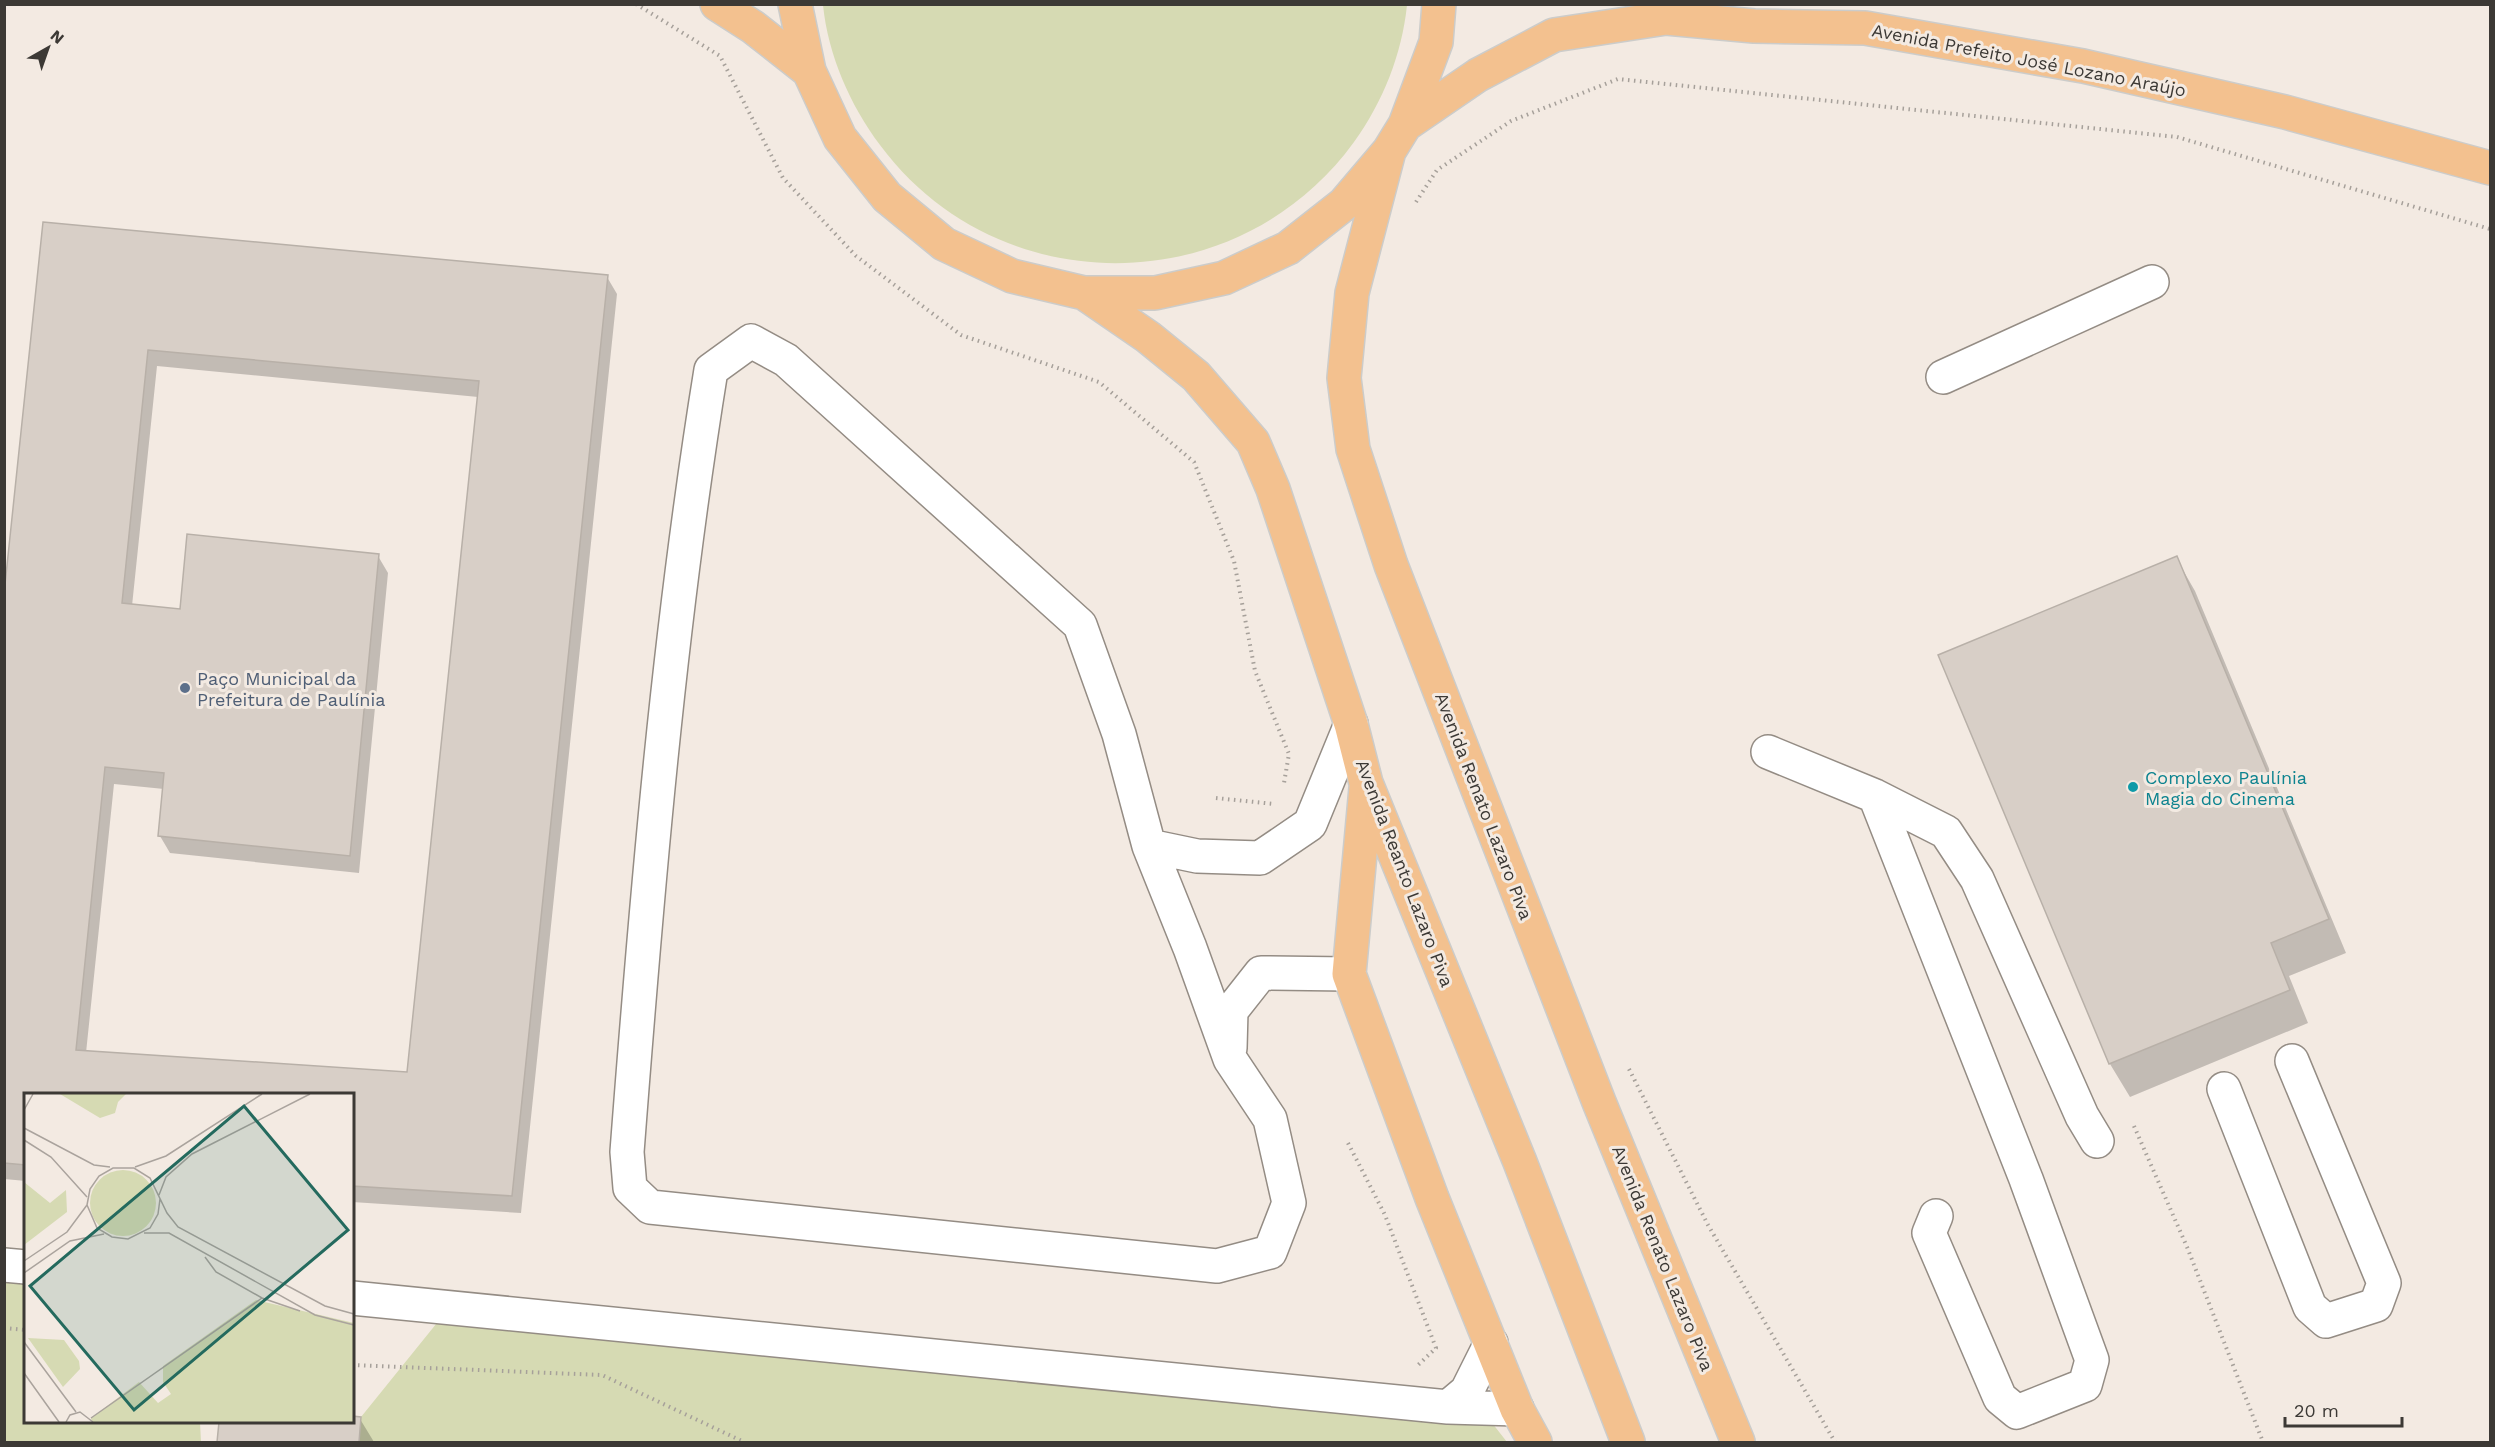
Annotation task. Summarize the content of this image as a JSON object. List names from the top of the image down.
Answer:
{
  "streets": {
    "main road": ["Avenida Prefeito José Lozano Araújo", "Avenida Renato Lazaro Piva", "Avenida Reanto Lazaro Piva"]
  },
  "crossings": [
    ["Avenida Prefeito José Lozano Araújo", "Avenida Renato Lazaro Piva"]
  ],
  "places": ["Paço Municipal da Prefeitura de Paulínia", "Complexo Paulínia Magia do Cinema"],
  "scale_bar": "20 m",
  "north": "top right"
}
